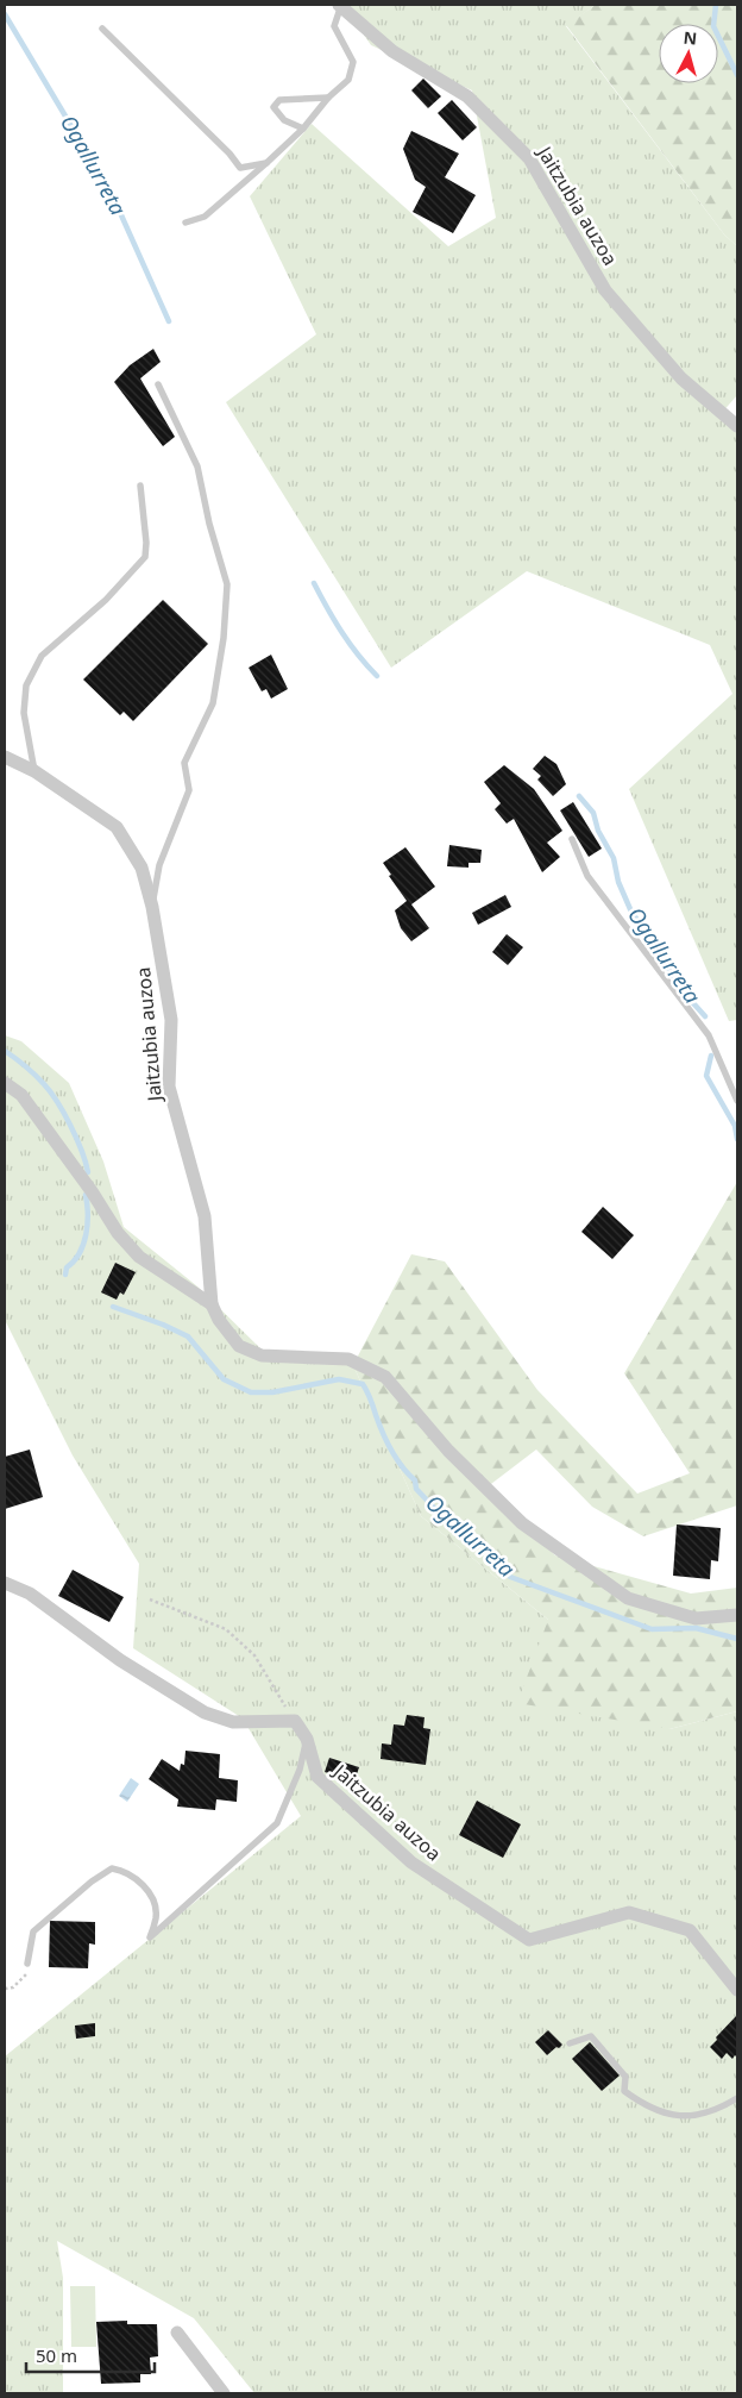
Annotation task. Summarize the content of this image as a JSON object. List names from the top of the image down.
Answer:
{
  "streets": {
    "street": ["Jaitzubia auzoa"]
  },
  "water": ["Ogallurreta"],
  "scale_bar": "50 m",
  "north": "top"
}
